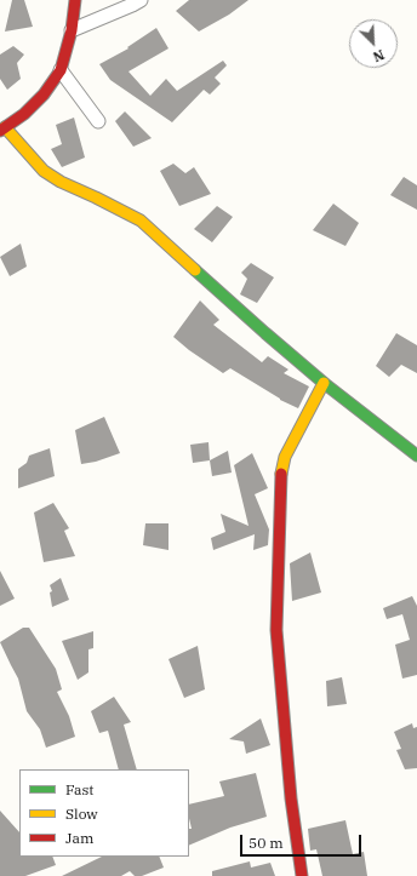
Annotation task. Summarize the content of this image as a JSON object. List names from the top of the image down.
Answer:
{
  "legend": ["Fast", "Slow", "Jam"],
  "scale_bar": "50 m",
  "north": "bottom right"
}
